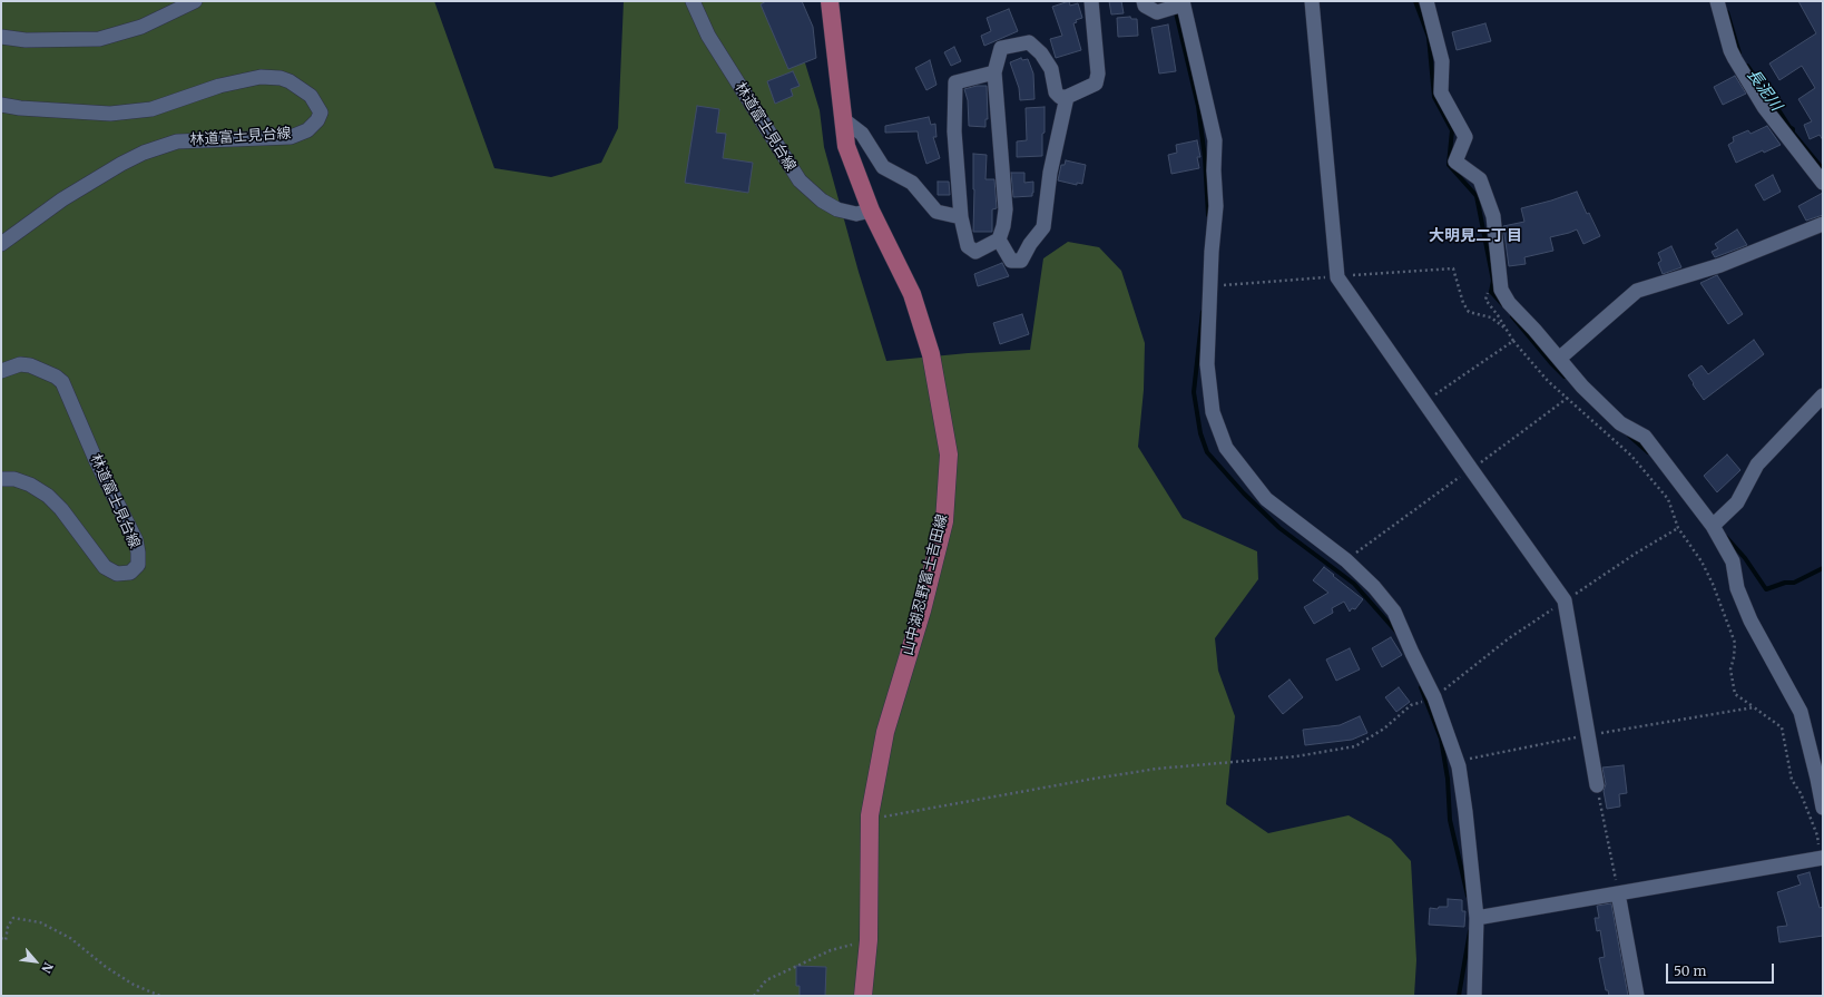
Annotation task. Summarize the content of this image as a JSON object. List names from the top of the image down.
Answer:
{
  "streets": {
    "main road": ["山中湖忍野富士吉田線"],
    "street": ["林道富士見台線"]
  },
  "crossings": [
    ["林道富士見台線", "山中湖忍野富士吉田線"]
  ],
  "districts": ["大明見二丁目"],
  "water": ["長泥川"],
  "scale_bar": "50 m",
  "north": "bottom right"
}
